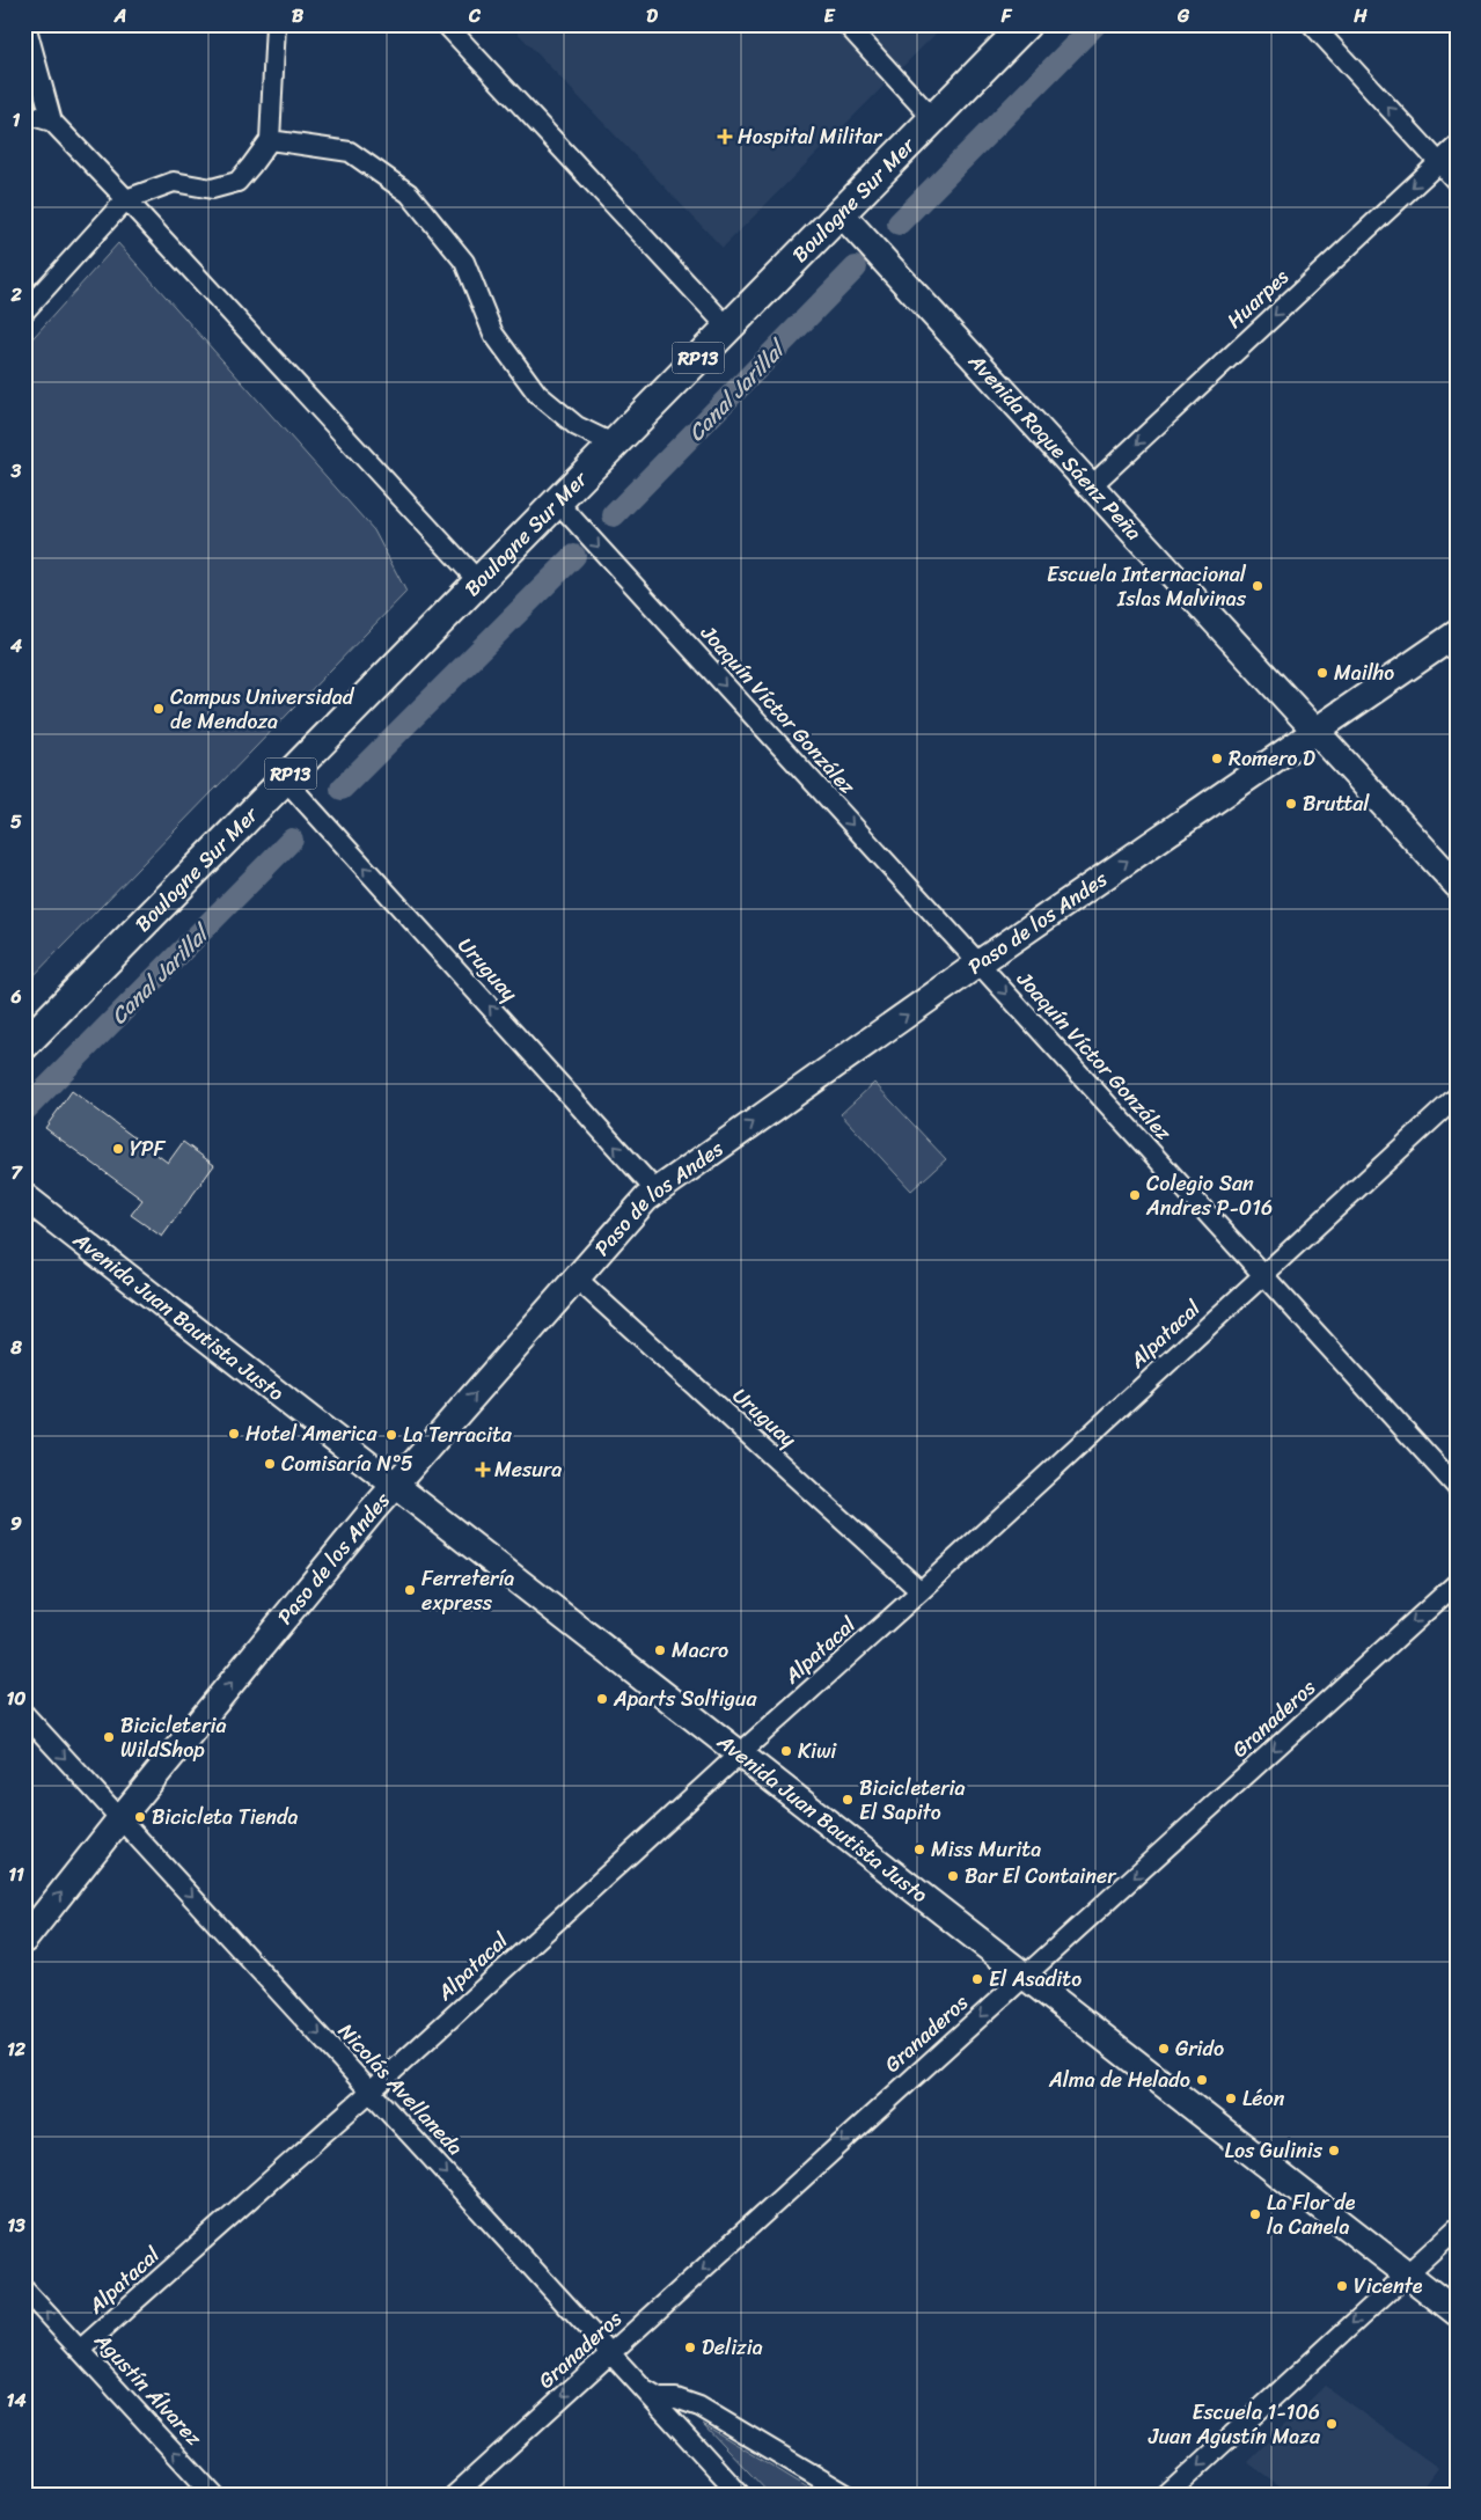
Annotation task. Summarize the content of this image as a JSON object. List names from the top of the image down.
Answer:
{
  "streets": {
    "main road": ["Boulogne Sur Mer", "RP13"],
    "street": [
      "Huarpes",
      "Avenida Roque Sáenz Peña",
      "Joaquín Víctor González",
      "Paso de los Andes",
      "Uruguay",
      "Avenida Juan Bautista Justo",
      "Alpatacal",
      "Granaderos",
      "Nicolás Avellaneda",
      "Agustín Álvarez"
    ]
  },
  "crossings": [
    ["Boulogne Sur Mer", "Avenida Roque Sáenz Peña"],
    ["Boulogne Sur Mer", "Joaquín Víctor González"],
    ["Boulogne Sur Mer", "Uruguay"],
    ["Huarpes", "Avenida Roque Sáenz Peña"],
    ["Avenida Roque Sáenz Peña", "Paso de los Andes"],
    ["Joaquín Víctor González", "Paso de los Andes"],
    ["Joaquín Víctor González", "Alpatacal"],
    ["Paso de los Andes", "Uruguay"],
    ["Paso de los Andes", "Avenida Juan Bautista Justo"],
    ["Paso de los Andes", "Nicolás Avellaneda"],
    ["Uruguay", "Alpatacal"],
    ["Avenida Juan Bautista Justo", "Alpatacal"],
    ["Avenida Juan Bautista Justo", "Granaderos"],
    ["Alpatacal", "Nicolás Avellaneda"],
    ["Alpatacal", "Agustín Álvarez"],
    ["Granaderos", "Nicolás Avellaneda"]
  ],
  "one_way": [
    "Huarpes",
    "Joaquín Víctor González",
    "Paso de los Andes",
    "Uruguay",
    "Granaderos",
    "Nicolás Avellaneda",
    "Agustín Álvarez"
  ],
  "water": ["Canal Jarillal"],
  "places": {
    "health": ["Hospital Militar", "Mesura"],
    "other": [
      "Escuela Internacional Islas Malvinas",
      "Mailho",
      "Campus Universidad de Mendoza",
      "Romero D",
      "Bruttal",
      "YPF",
      "Colegio San Andres P-016",
      "Hotel America",
      "La Terracita",
      "Comisaría N°5",
      "Ferretería express",
      "Macro",
      "Aparts Soltigua",
      "Bicicleteria WildShop",
      "Kiwi",
      "Bicicleteria El Sapito",
      "Bicicleta Tienda",
      "Miss Murita",
      "Bar El Container",
      "El Asadito",
      "Grido",
      "Alma de Helado",
      "Léon",
      "Los Gulinis",
      "La Flor de la Canela",
      "Vicente",
      "Delizia",
      "Escuela 1-106 Juan Agustín Maza"
    ]
  },
  "grid": {
    "columns": [
      "A",
      "B",
      "C",
      "D",
      "E",
      "F",
      "G",
      "H"
    ],
    "rows": [
      "1",
      "2",
      "3",
      "4",
      "5",
      "6",
      "7",
      "8",
      "9",
      "10",
      "11",
      "12",
      "13",
      "14"
    ]
  }
}
